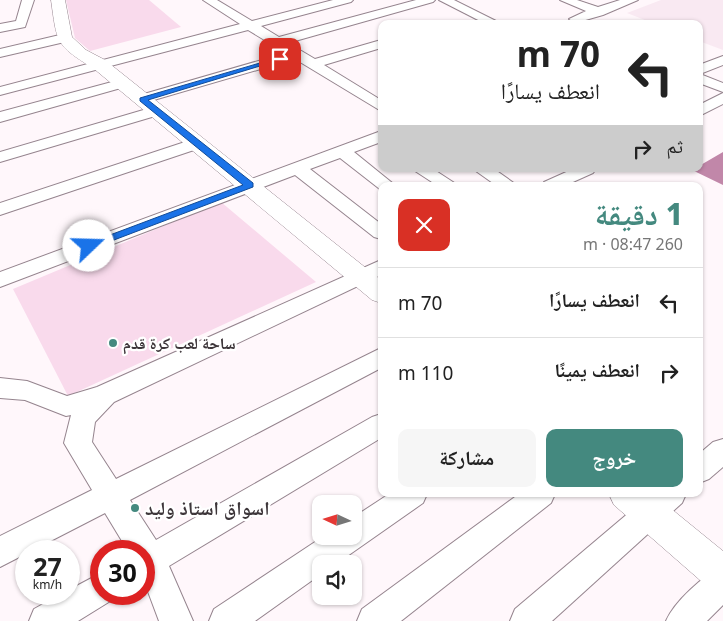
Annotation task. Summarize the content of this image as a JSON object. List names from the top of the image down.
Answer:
{
  "places": ["ساحة لعب كرة قدم", "اسواق استاذ وليد"],
  "north": "left",
  "page": {
    "turn": ["70 m", "انعطف يسارًا"],
    "then": "ثم",
    "heading": ["1 دقيقة", "260 m · 08:47"],
    "list": [
      {
        "name": "انعطف يسارًا",
        "value": "70 m"
      },
      {
        "name": "انعطف يمينًا",
        "value": "110 m"
      }
    ],
    "buttons": ["خروج", "مشاركة"],
    "speed": "27 km/h",
    "limit": "30"
  }
}
